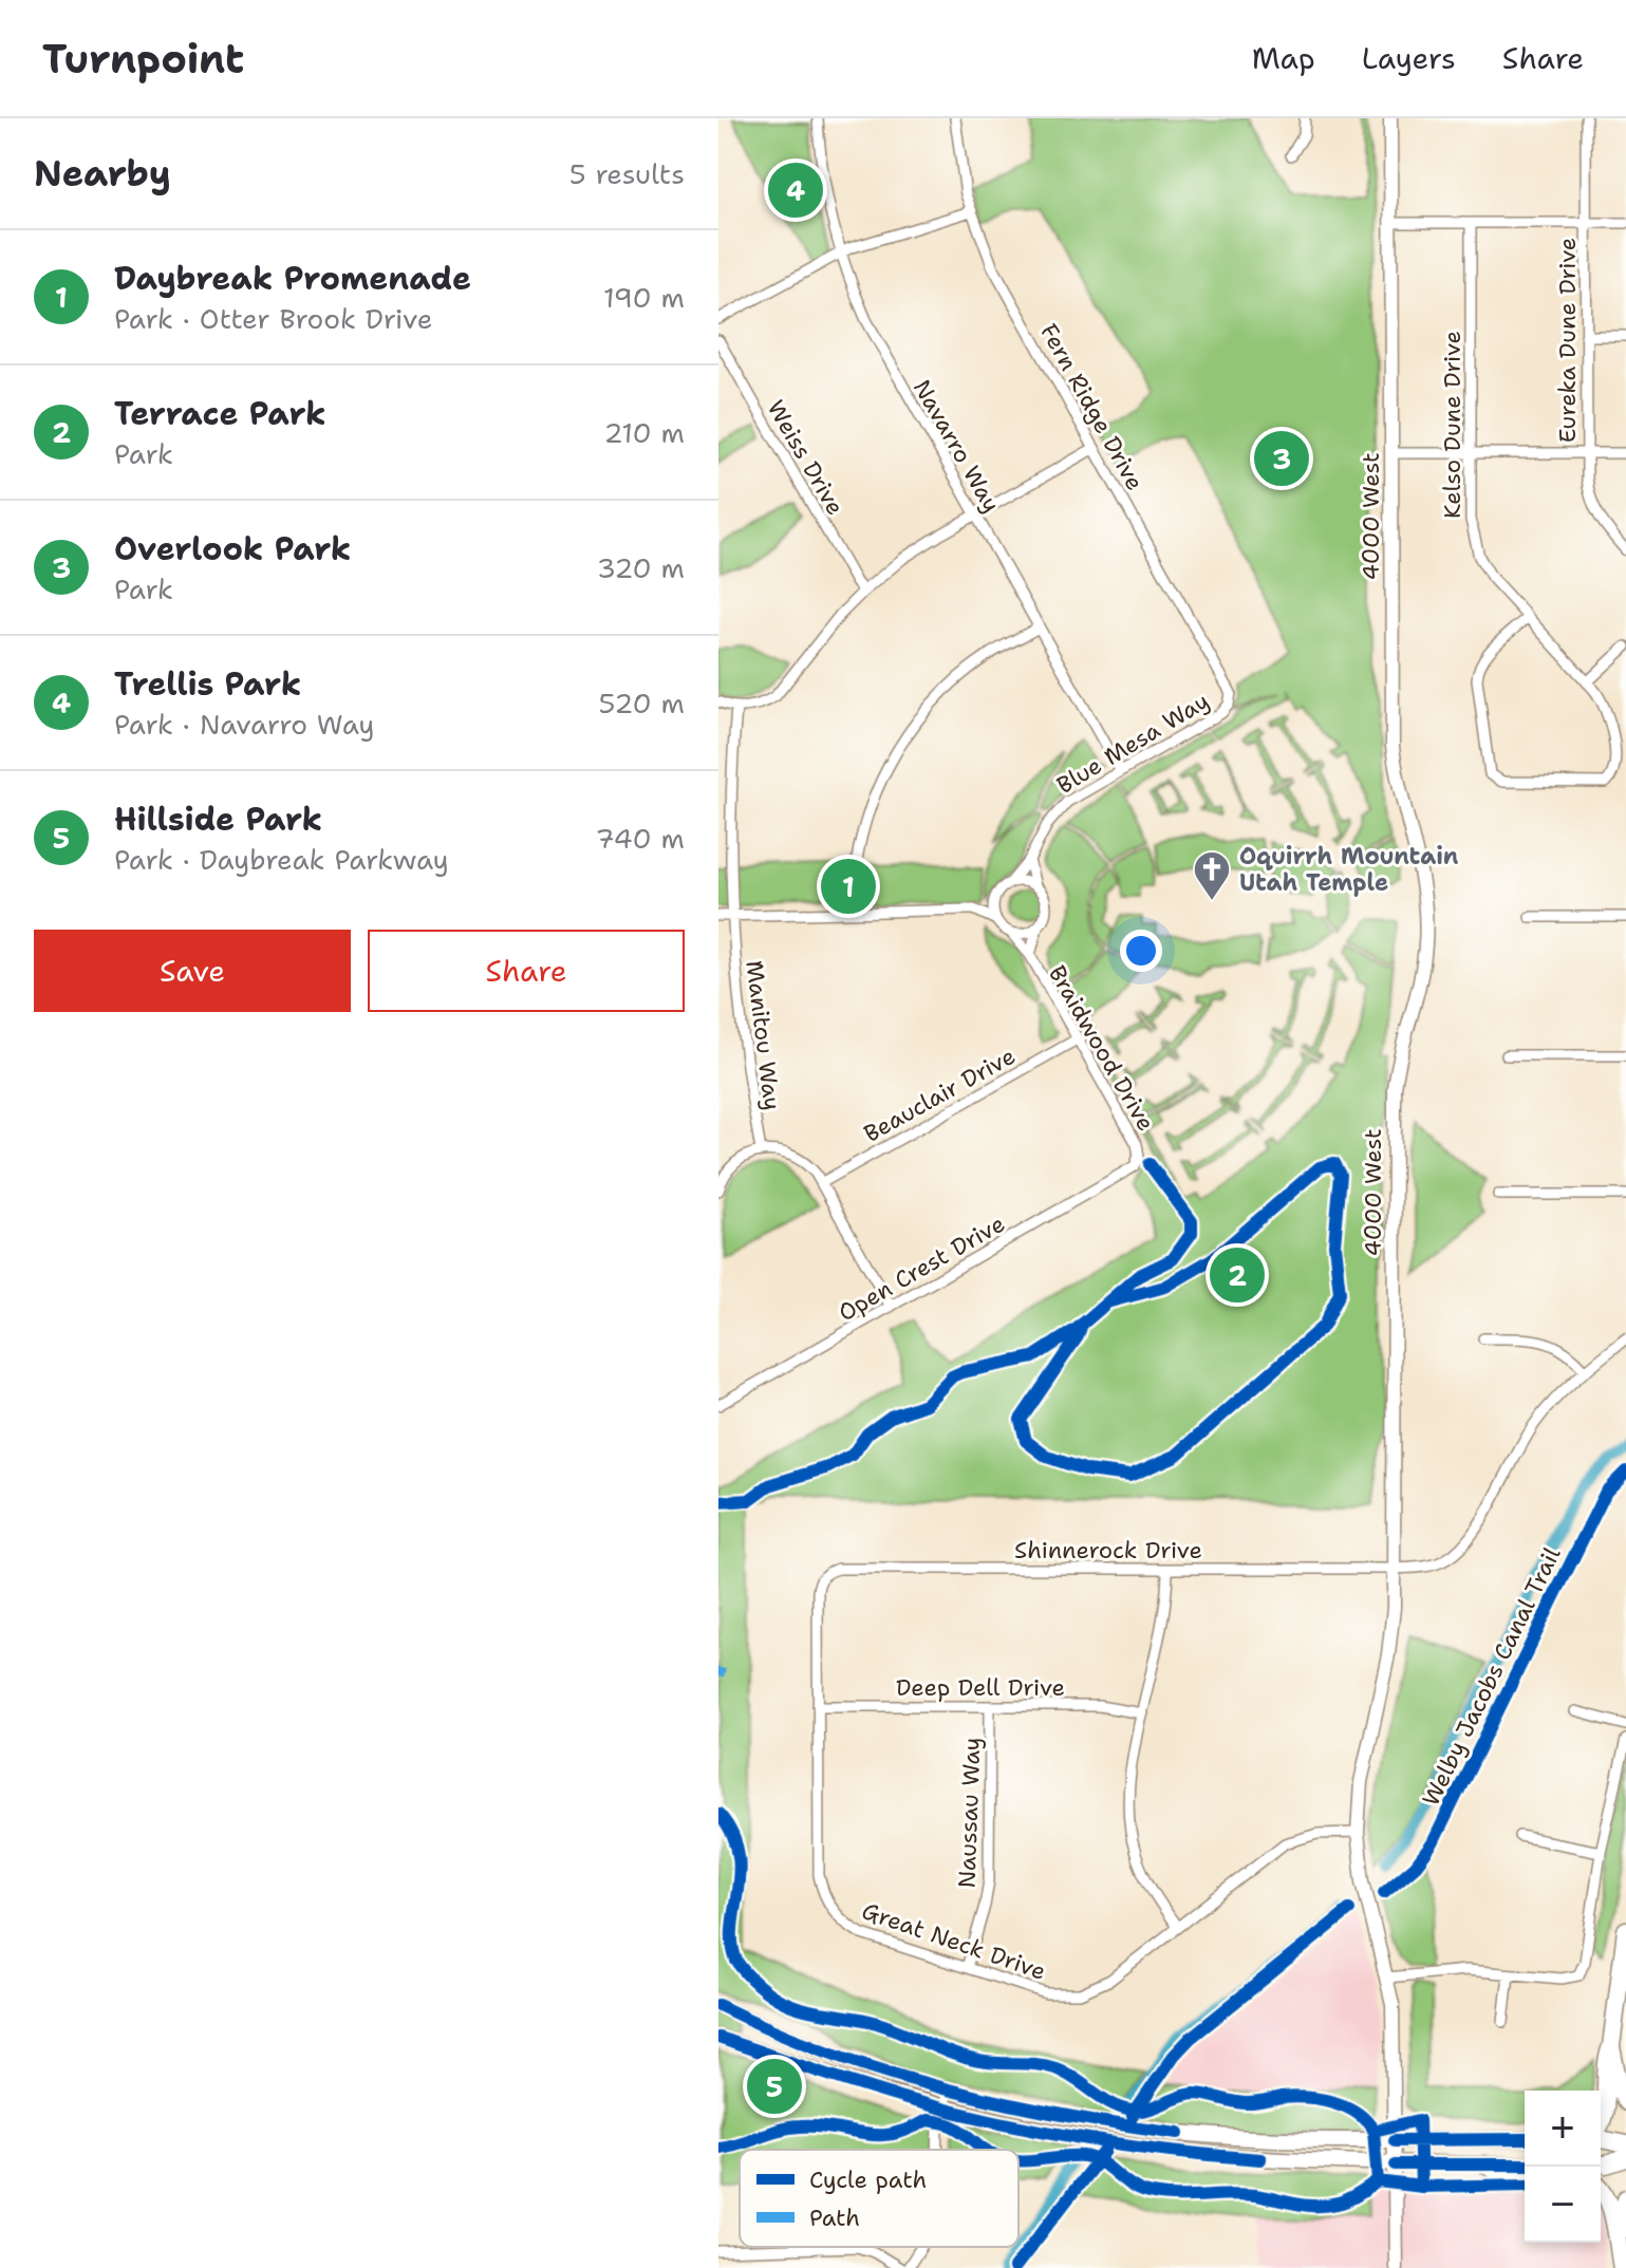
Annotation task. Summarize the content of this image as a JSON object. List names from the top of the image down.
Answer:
{
  "streets": {
    "main road": ["4000 West"],
    "street": [
      "Eureka Dune Drive",
      "Fern Ridge Drive",
      "Kelso Dune Drive",
      "Navarro Way",
      "Weiss Drive",
      "Blue Mesa Way",
      "Manitou Way",
      "Braidwood Drive",
      "Beauclair Drive",
      "Open Crest Drive",
      "Shinnerock Drive",
      "Deep Dell Drive",
      "Naussau Way",
      "Great Neck Drive"
    ],
    "cycle path": ["Welby Jacobs Canal Trail"]
  },
  "crossings": [
    ["Fern Ridge Drive", "Blue Mesa Way"],
    ["Navarro Way", "Blue Mesa Way"],
    ["4000 West", "Shinnerock Drive"],
    ["4000 West", "Great Neck Drive"],
    ["Blue Mesa Way", "Braidwood Drive"],
    ["Braidwood Drive", "Beauclair Drive"],
    ["Braidwood Drive", "Open Crest Drive"],
    ["Shinnerock Drive", "Great Neck Drive"],
    ["Deep Dell Drive", "Naussau Way"],
    ["Deep Dell Drive", "Great Neck Drive"],
    ["Naussau Way", "Great Neck Drive"]
  ],
  "places": {
    "church": ["Oquirrh Mountain Utah Temple"]
  },
  "legend": ["Cycle path", "Path"],
  "page": {
    "header": "Turnpoint",
    "nav": ["Map", "Layers", "Share"],
    "heading": ["Nearby", "5 results"],
    "pins": [
      "4",
      "3",
      "1",
      "2",
      "5"
    ],
    "list": [
      {
        "mark": "1",
        "name": "Daybreak Promenade",
        "note": "Park · Otter Brook Drive",
        "value": "190 m"
      },
      {
        "mark": "2",
        "name": "Terrace Park",
        "note": "Park",
        "value": "210 m"
      },
      {
        "mark": "3",
        "name": "Overlook Park",
        "note": "Park",
        "value": "320 m"
      },
      {
        "mark": "4",
        "name": "Trellis Park",
        "note": "Park · Navarro Way",
        "value": "520 m"
      },
      {
        "mark": "5",
        "name": "Hillside Park",
        "note": "Park · Daybreak Parkway",
        "value": "740 m"
      }
    ],
    "buttons": ["Save", "Share"],
    "map_buttons": ["+", "−"]
  }
}
